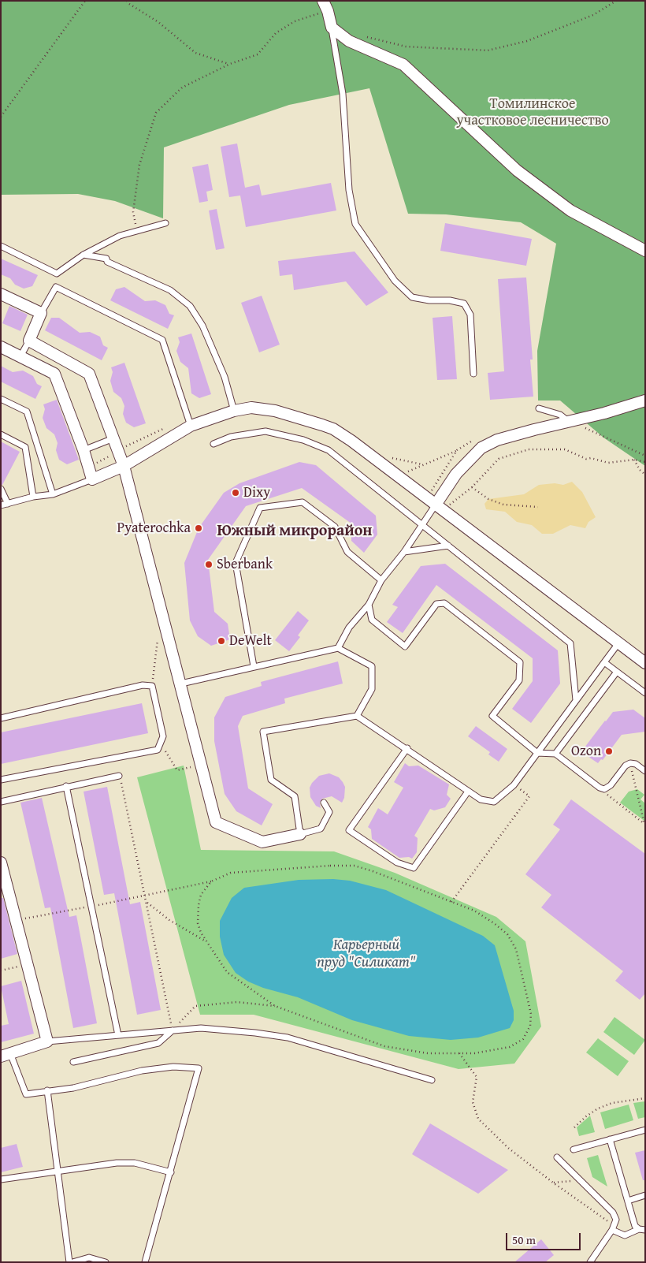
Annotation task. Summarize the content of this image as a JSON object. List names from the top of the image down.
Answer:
{
  "districts": ["Южный микрорайон"],
  "water": ["Карьерный пруд \"Силикат\""],
  "parks": ["Томилинское участковое лесничество"],
  "places": [
    "Dixy",
    "Pyaterochka",
    "Sberbank",
    "DeWelt",
    "Ozon"
  ],
  "scale_bar": "50 m"
}
